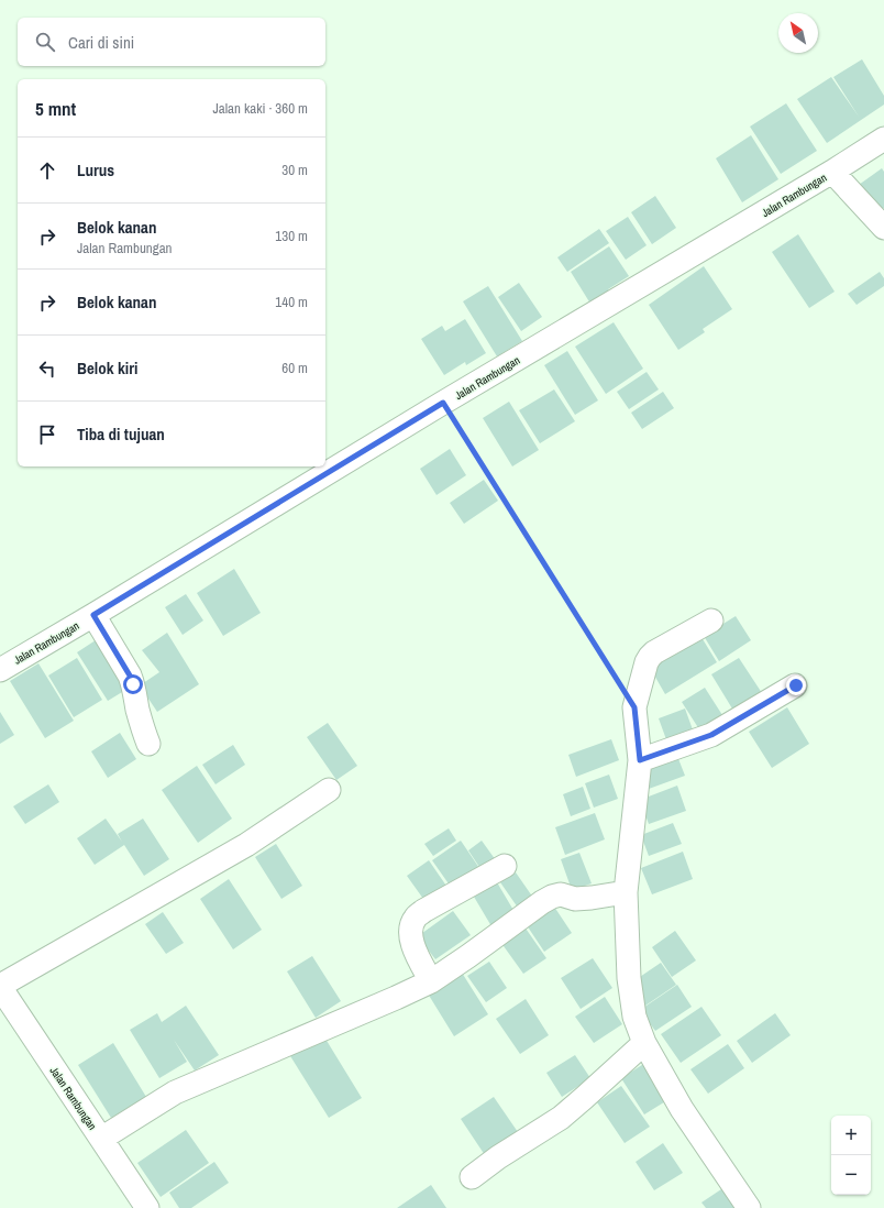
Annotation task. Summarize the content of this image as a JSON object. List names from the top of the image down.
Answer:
{
  "streets": {
    "street": ["Jalan Rambungan"]
  },
  "north": "top left",
  "page": {
    "search": "Cari di sini",
    "heading": ["5 mnt", "Jalan kaki · 360 m"],
    "list": [
      ["Lurus", "30 m"],
      ["Belok kanan", "Jalan Rambungan", "130 m"],
      ["Belok kanan", "140 m"],
      ["Belok kiri", "60 m"],
      "Tiba di tujuan"
    ],
    "map_buttons": ["+", "−"]
  }
}
